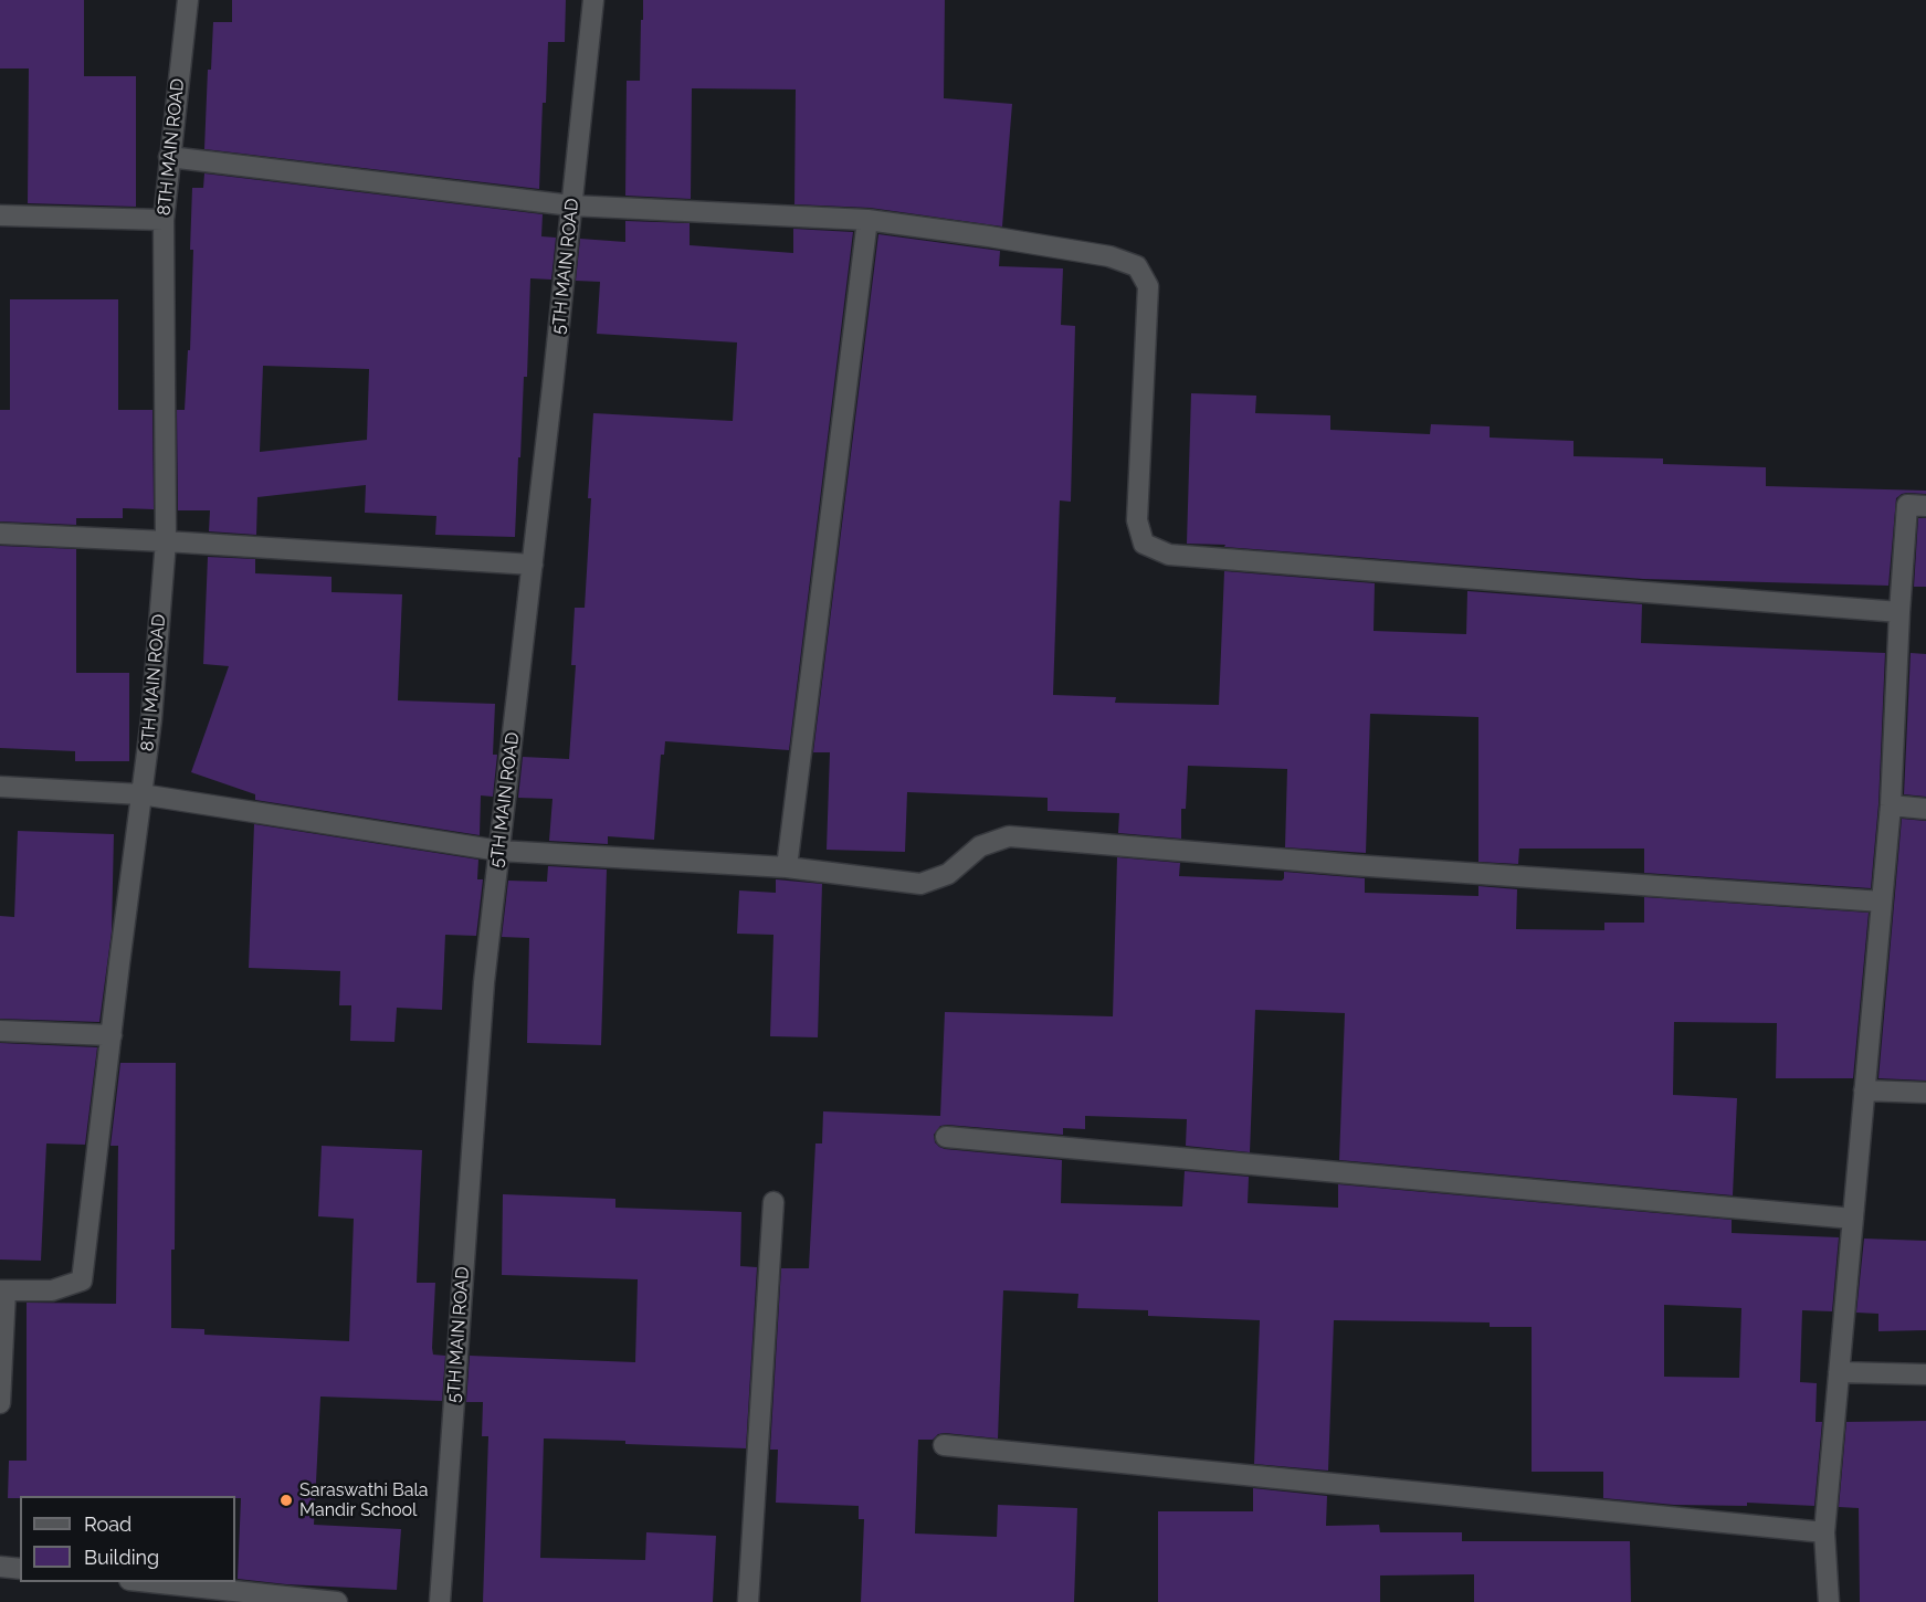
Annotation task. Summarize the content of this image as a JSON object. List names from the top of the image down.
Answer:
{
  "streets": {
    "street": ["8TH MAIN ROAD", "5TH MAIN ROAD"]
  },
  "places": ["Saraswathi Bala Mandir School"],
  "legend": ["Road", "Building"]
}
